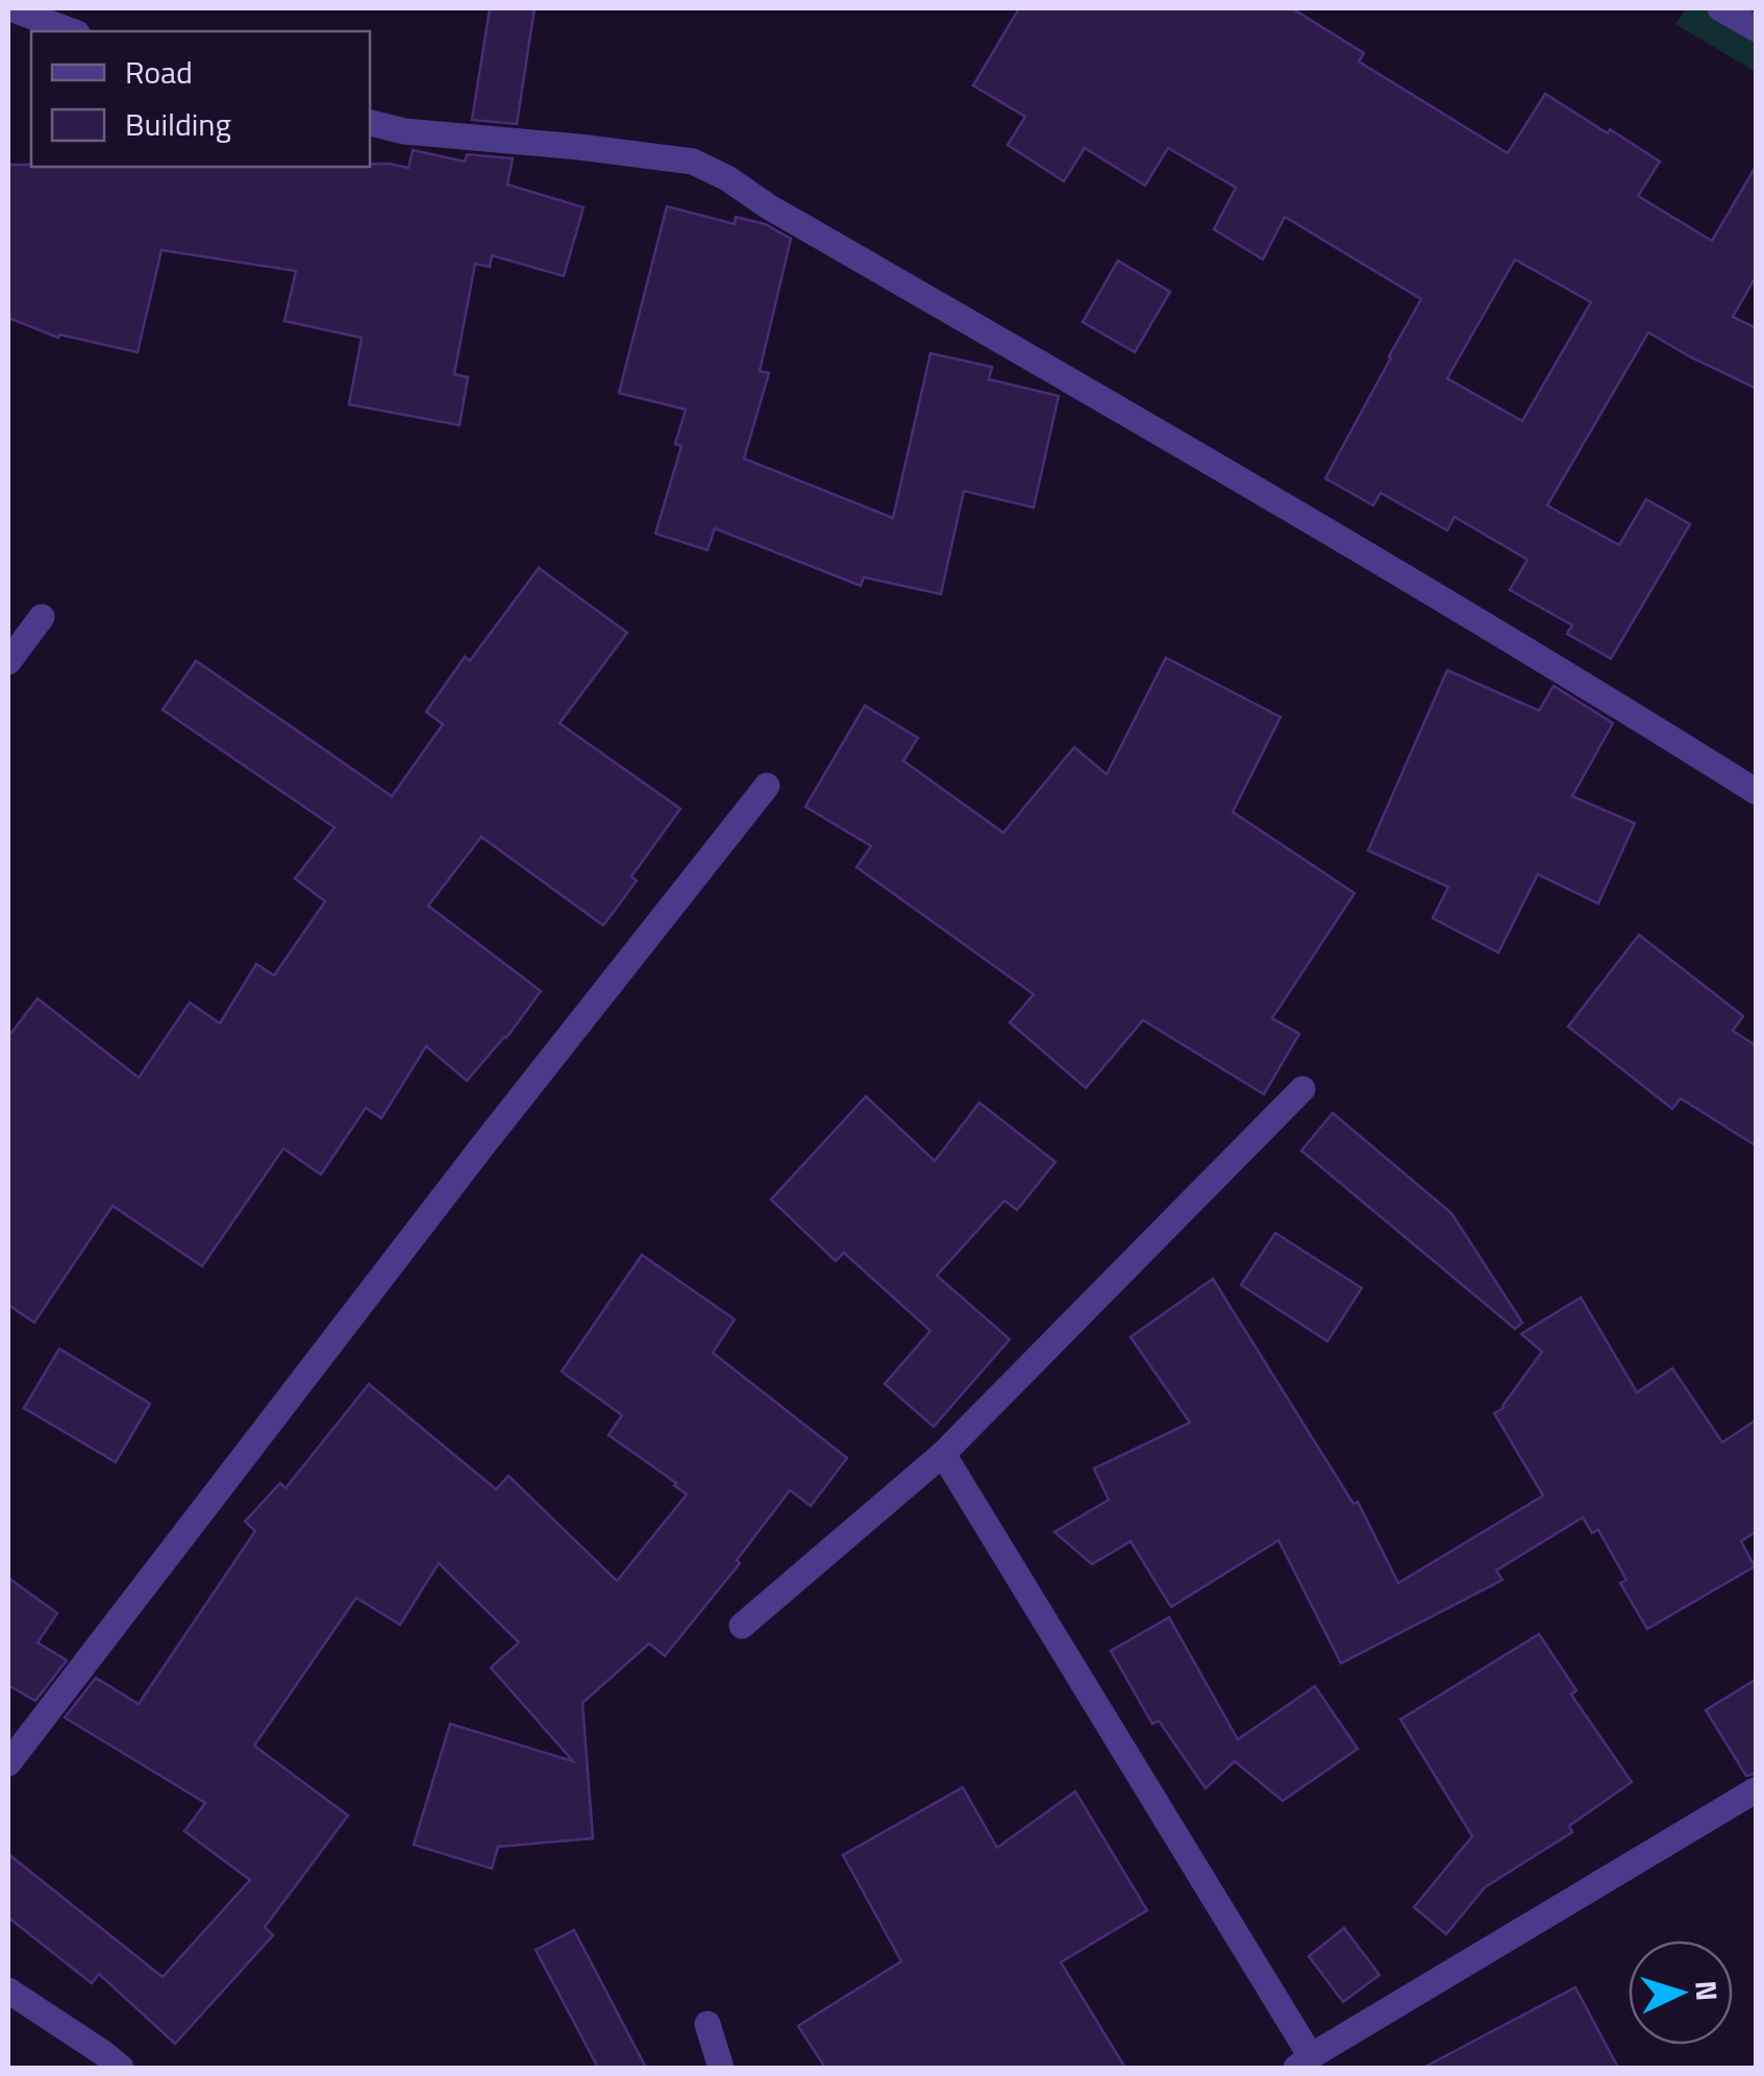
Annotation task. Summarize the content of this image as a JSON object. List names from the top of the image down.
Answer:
{
  "legend": ["Road", "Building"],
  "north": "right"
}
